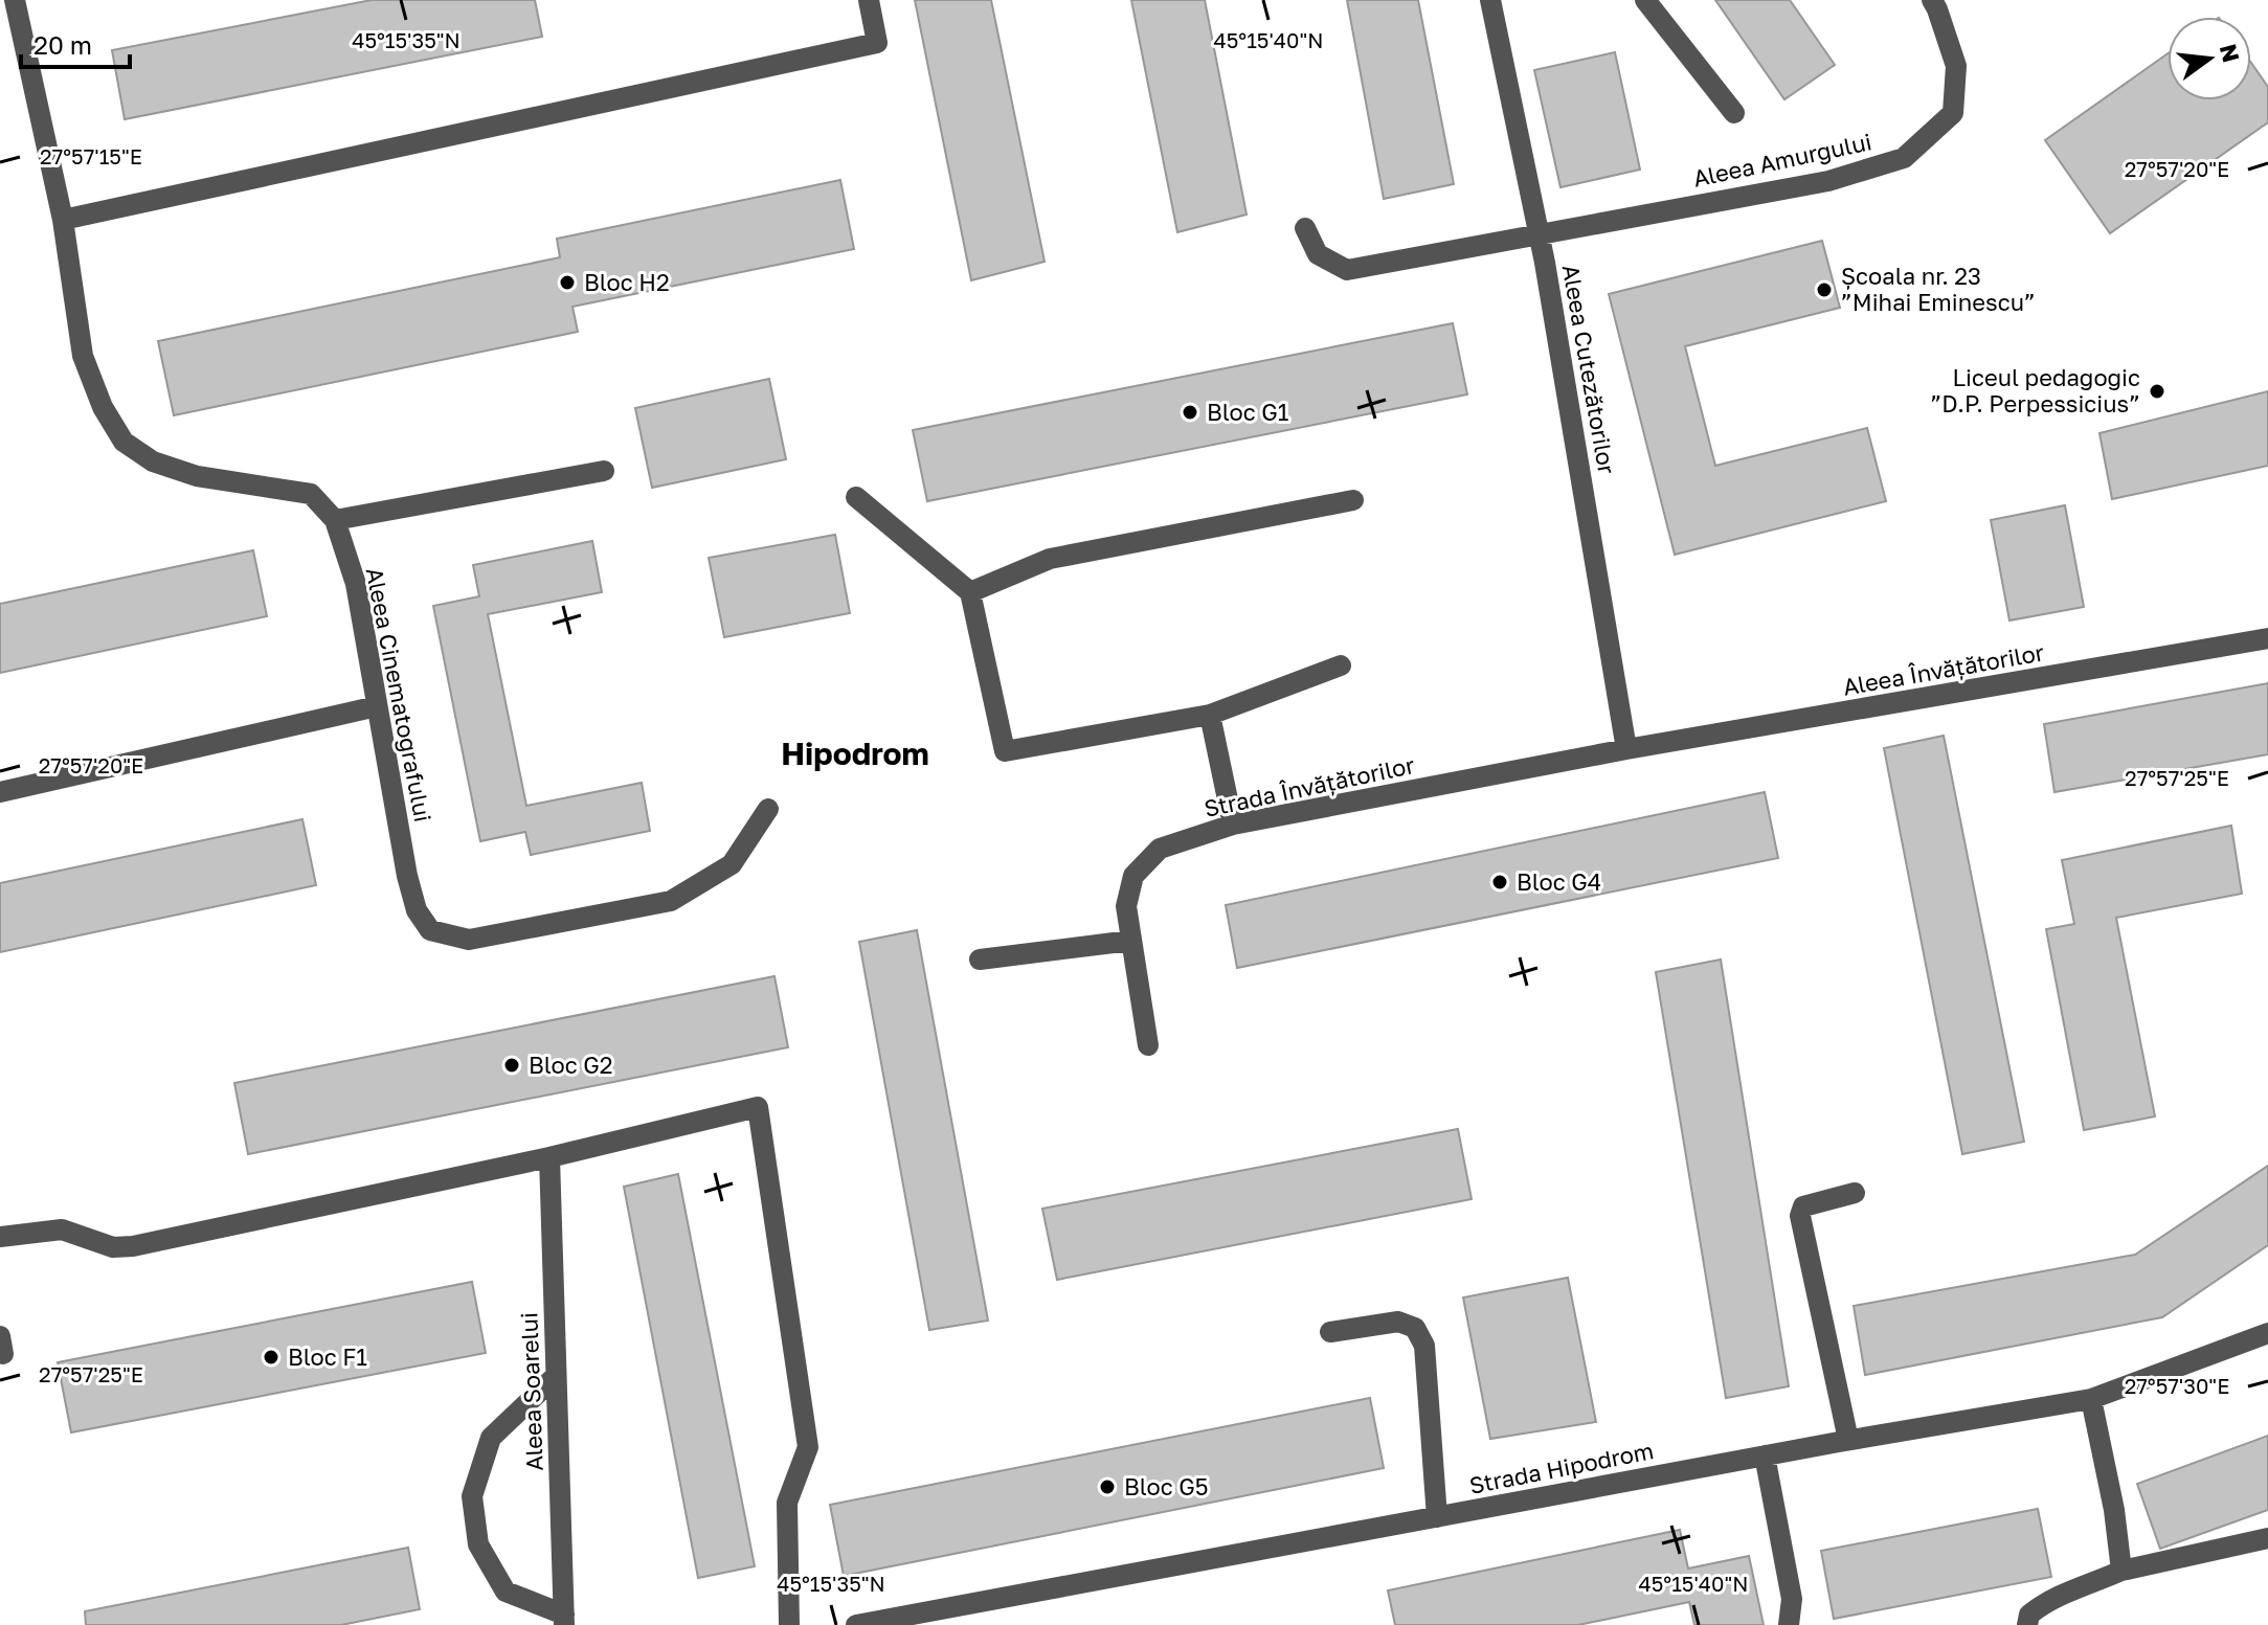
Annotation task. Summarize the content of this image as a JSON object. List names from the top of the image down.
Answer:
{
  "streets": {
    "street": [
      "Aleea Amurgului",
      "Aleea Cutezătorilor",
      "Aleea Învățătorilor",
      "Aleea Cinematografului",
      "Strada Învățătorilor",
      "Aleea Soarelui",
      "Strada Hipodrom"
    ]
  },
  "crossings": [
    ["Aleea Amurgului", "Aleea Cutezătorilor"],
    ["Aleea Cutezătorilor", "Aleea Învățătorilor"],
    ["Aleea Cutezătorilor", "Strada Învățătorilor"],
    ["Aleea Învățătorilor", "Strada Învățătorilor"]
  ],
  "districts": ["Hipodrom"],
  "places": [
    "Bloc H2",
    "Școala nr. 23 ”Mihai Eminescu”",
    "Liceul pedagogic ”D.P. Perpessicius”",
    "Bloc G1",
    "Bloc G4",
    "Bloc G2",
    "Bloc F1",
    "Bloc G5"
  ],
  "scale_bar": "20 m",
  "north": "right",
  "coordinates": [
    "45°15'35\"N",
    "45°15'40\"N",
    "27°57'15\"E",
    "27°57'20\"E",
    "27°57'25\"E",
    "27°57'30\"E"
  ]
}
